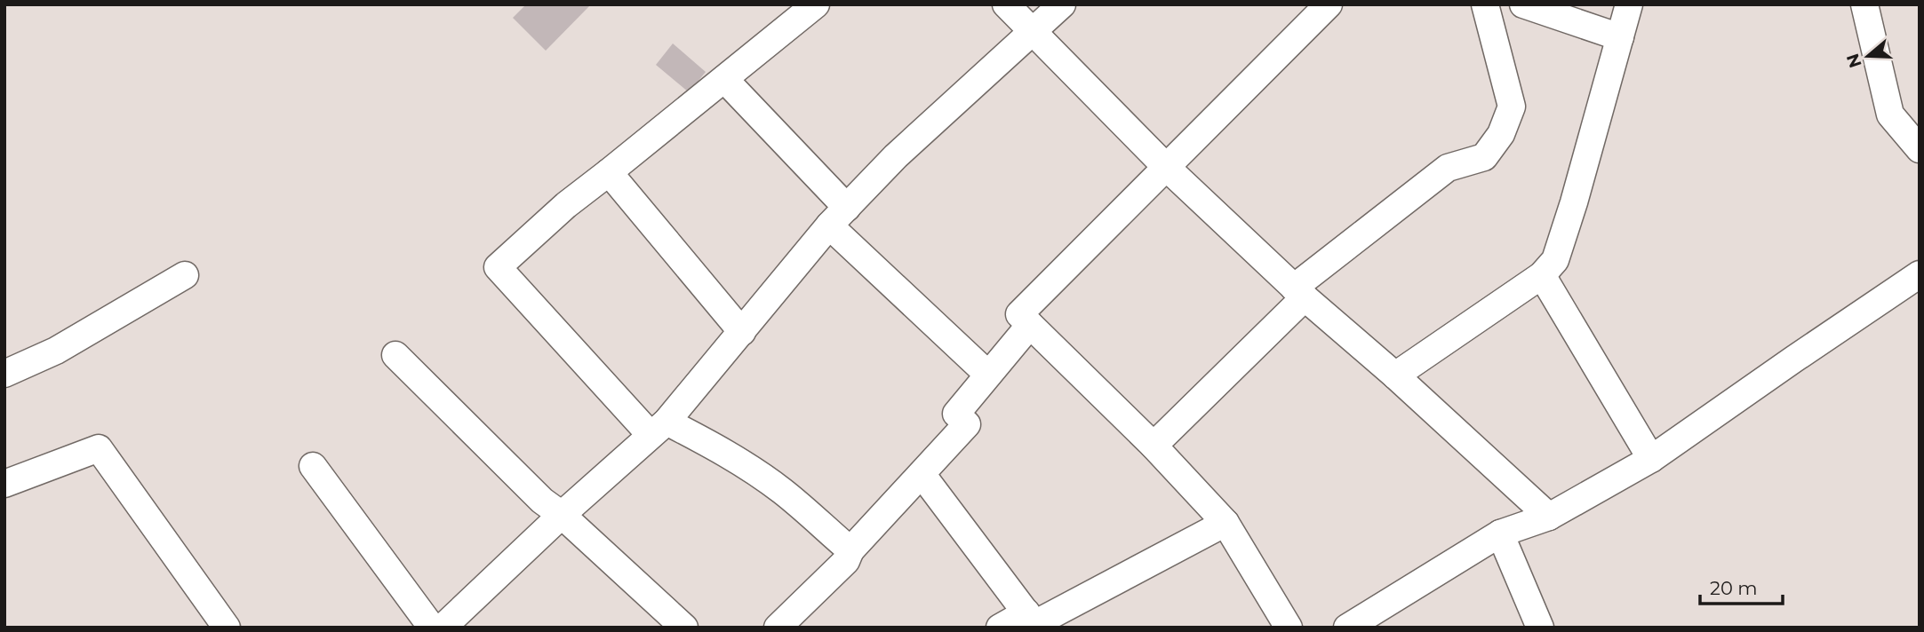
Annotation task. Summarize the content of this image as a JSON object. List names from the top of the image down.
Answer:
{
  "scale_bar": "20 m",
  "north": "left"
}
